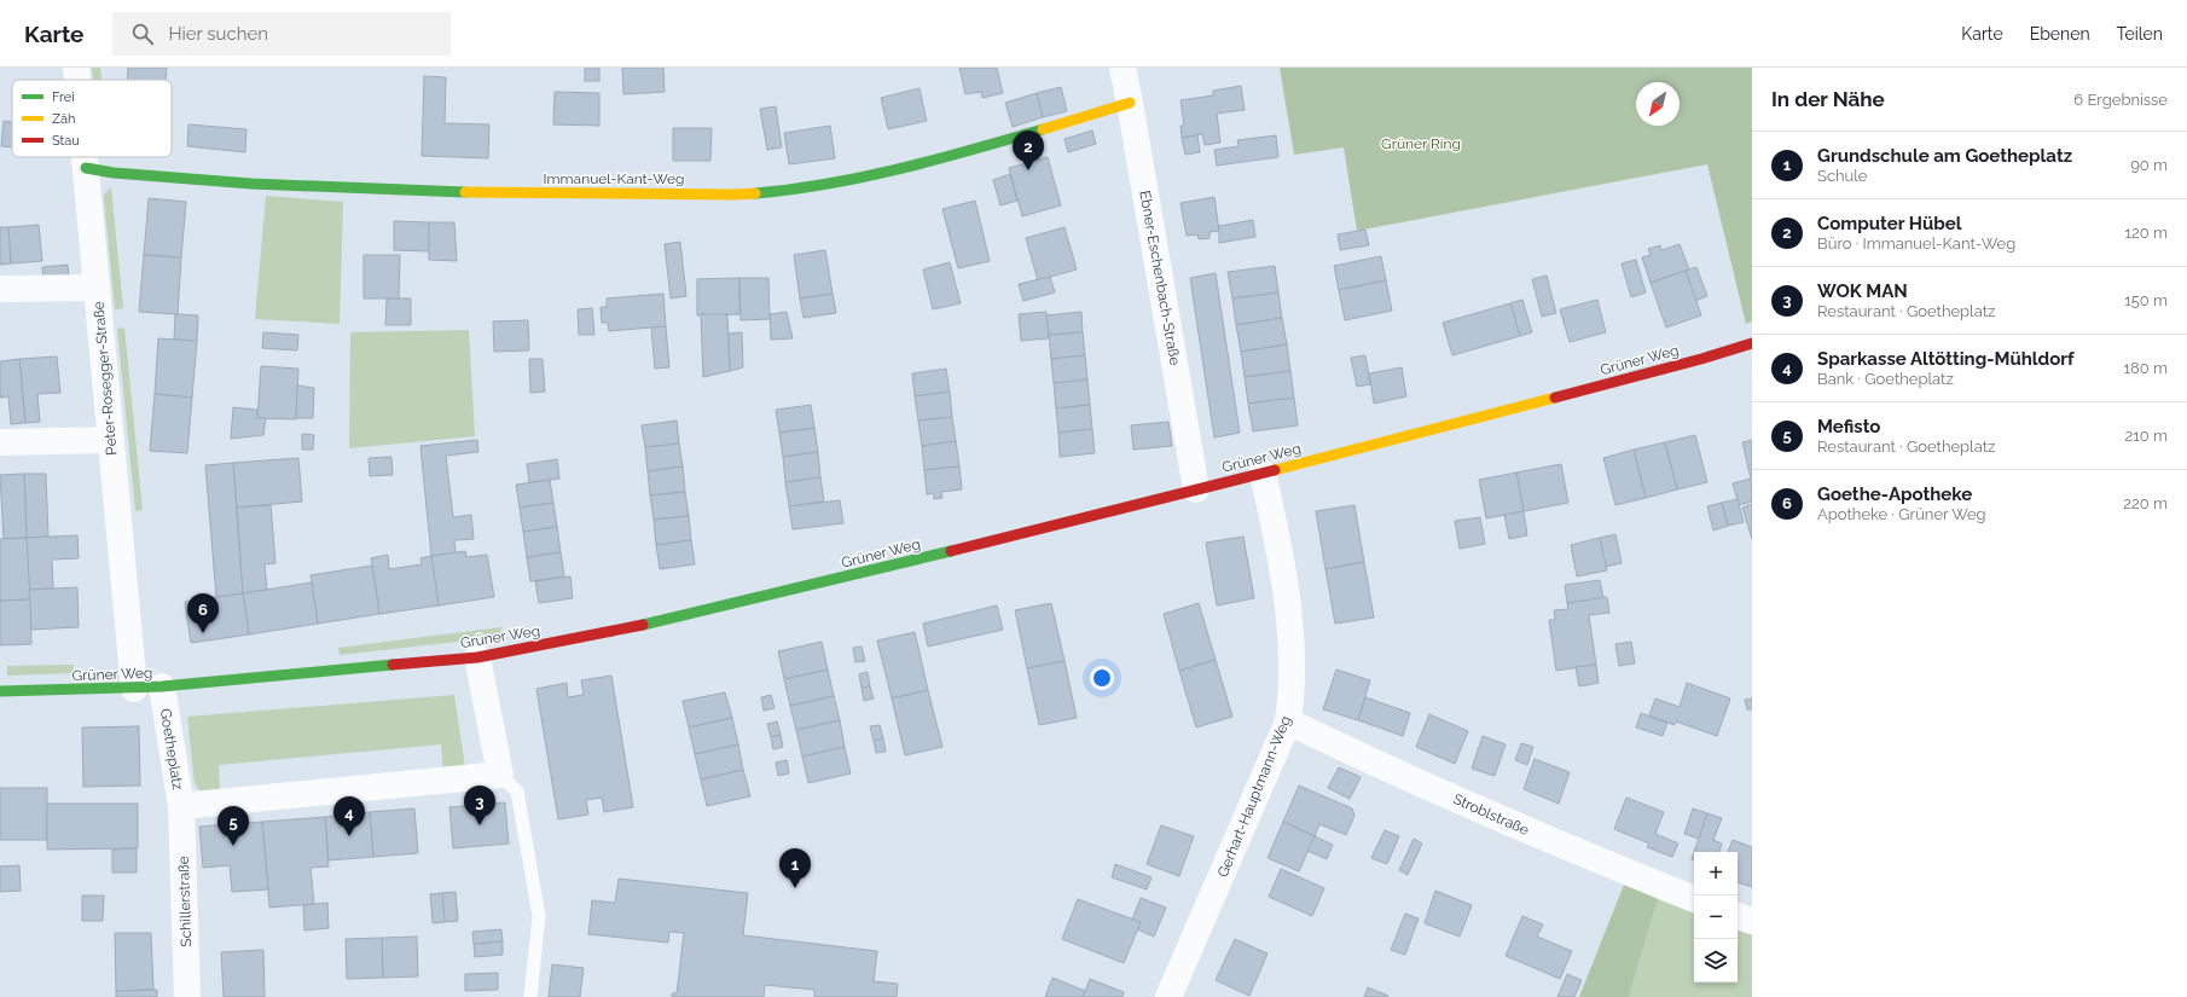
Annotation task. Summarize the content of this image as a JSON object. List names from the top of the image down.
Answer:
{
  "streets": {
    "street": [
      "Immanuel-Kant-Weg",
      "Ebner-Eschenbach-Straße",
      "Grüner Weg",
      "Peter-Rosegger-Straße",
      "Goetheplatz",
      "Gerhart-Hauptmann-Weg",
      "Stroblstraße",
      "Schillerstraße"
    ]
  },
  "crossings": [
    ["Immanuel-Kant-Weg", "Ebner-Eschenbach-Straße"],
    ["Immanuel-Kant-Weg", "Peter-Rosegger-Straße"],
    ["Ebner-Eschenbach-Straße", "Grüner Weg"],
    ["Grüner Weg", "Peter-Rosegger-Straße"],
    ["Grüner Weg", "Goetheplatz"],
    ["Grüner Weg", "Gerhart-Hauptmann-Weg"],
    ["Goetheplatz", "Schillerstraße"],
    ["Gerhart-Hauptmann-Weg", "Stroblstraße"]
  ],
  "parks": ["Grüner Ring"],
  "legend": ["Frei", "Zäh", "Stau"],
  "north": "bottom left",
  "page": {
    "header": "Karte",
    "search": "Hier suchen",
    "nav": ["Karte", "Ebenen", "Teilen"],
    "heading": ["In der Nähe", "6 Ergebnisse"],
    "pins": [
      "2",
      "6",
      "3",
      "4",
      "5",
      "1"
    ],
    "list": [
      {
        "mark": "1",
        "name": "Grundschule am Goetheplatz",
        "note": "Schule",
        "value": "90 m"
      },
      {
        "mark": "2",
        "name": "Computer Hübel",
        "note": "Büro · Immanuel-Kant-Weg",
        "value": "120 m"
      },
      {
        "mark": "3",
        "name": "WOK MAN",
        "note": "Restaurant · Goetheplatz",
        "value": "150 m"
      },
      {
        "mark": "4",
        "name": "Sparkasse Altötting-Mühldorf",
        "note": "Bank · Goetheplatz",
        "value": "180 m"
      },
      {
        "mark": "5",
        "name": "Mefisto",
        "note": "Restaurant · Goetheplatz",
        "value": "210 m"
      },
      {
        "mark": "6",
        "name": "Goethe-Apotheke",
        "note": "Apotheke · Grüner Weg",
        "value": "220 m"
      }
    ],
    "map_buttons": ["+", "−"]
  }
}
